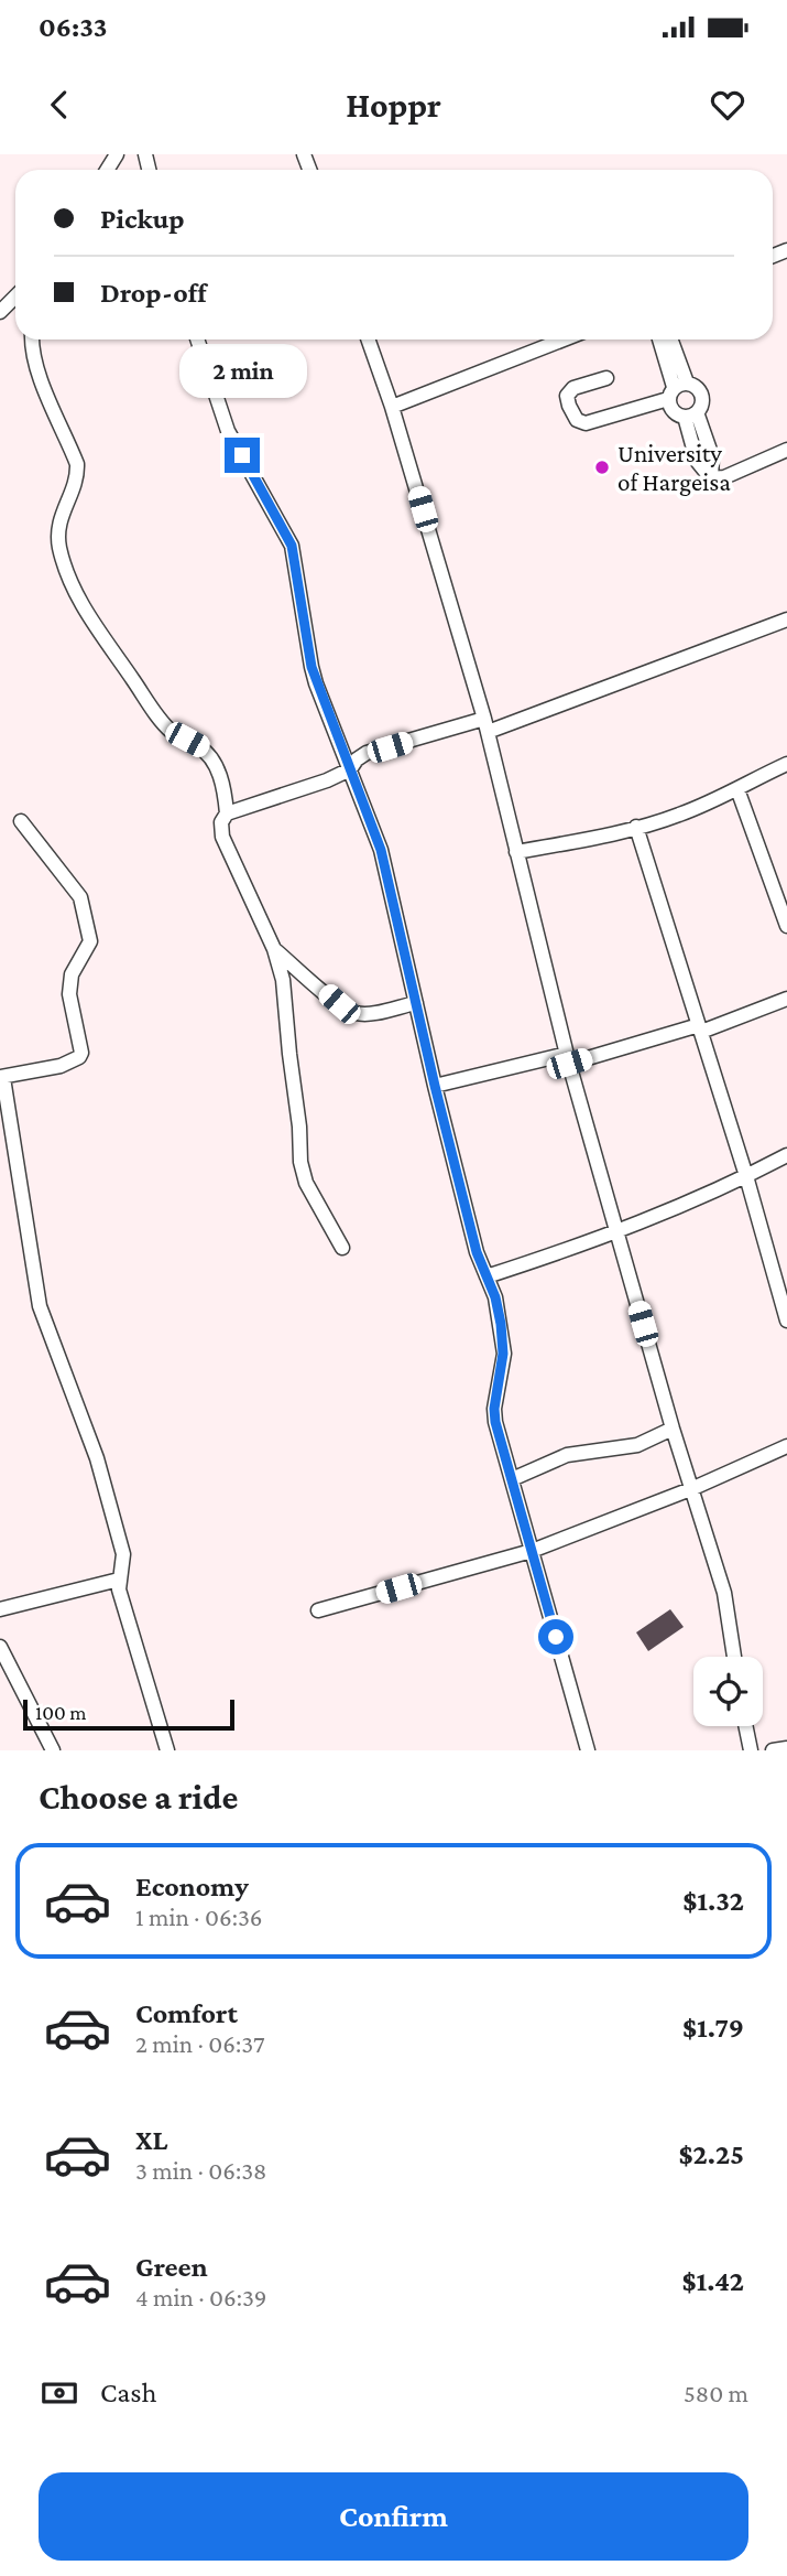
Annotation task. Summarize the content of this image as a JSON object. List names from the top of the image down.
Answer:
{
  "places": ["University of Hargeisa"],
  "scale_bar": "100 m",
  "page": {
    "status": "06:33",
    "header": "Hoppr",
    "banner": ["Pickup", "Drop-off"],
    "bubble": "2 min",
    "scale": "100 m",
    "heading": "Choose a ride",
    "list": [
      {
        "name": "Economy",
        "note": "1 min · 06:36",
        "value": "$1.32"
      },
      {
        "name": "Comfort",
        "note": "2 min · 06:37",
        "value": "$1.79"
      },
      {
        "name": "XL",
        "note": "3 min · 06:38",
        "value": "$2.25"
      },
      {
        "name": "Green",
        "note": "4 min · 06:39",
        "value": "$1.42"
      }
    ],
    "pay": ["Cash", "580 m"],
    "buttons": "Confirm"
  }
}
